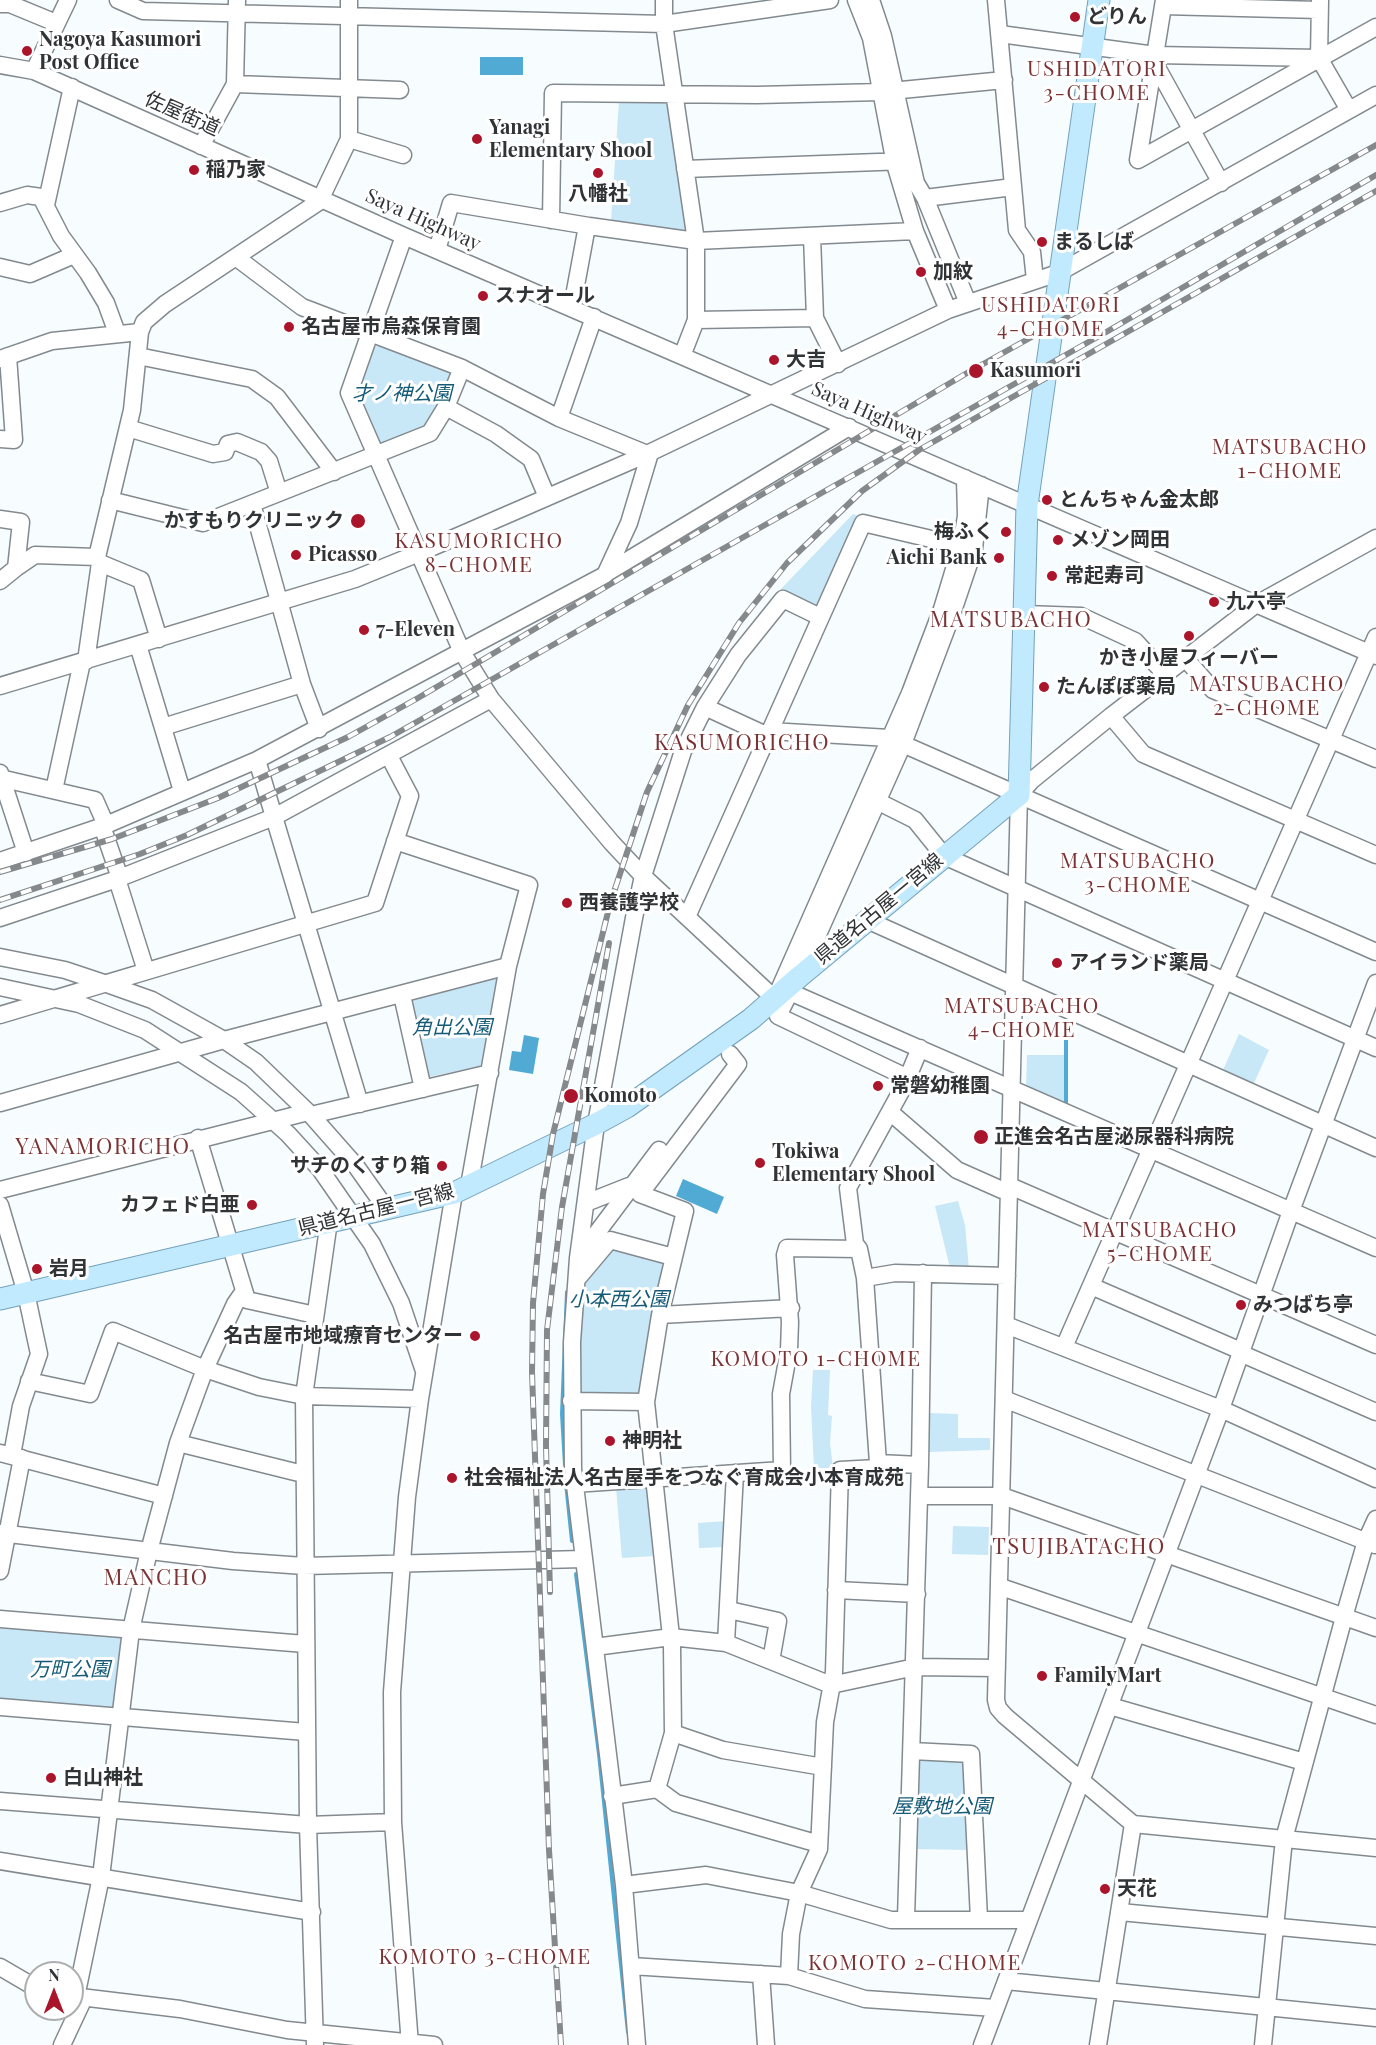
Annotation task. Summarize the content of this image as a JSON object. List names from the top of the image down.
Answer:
{
  "streets": {
    "main road": ["県道名古屋一宮線"],
    "street": ["佐屋街道", "Saya Highway"]
  },
  "crossings": [
    ["佐屋街道", "Saya Highway"]
  ],
  "districts": [
    "USHIDATORI 3-CHOME",
    "USHIDATORI 4-CHOME",
    "MATSUBACHO 1-CHOME",
    "KASUMORICHO 8-CHOME",
    "MATSUBACHO",
    "MATSUBACHO 2-CHOME",
    "KASUMORICHO",
    "MATSUBACHO 3-CHOME",
    "MATSUBACHO 4-CHOME",
    "YANAMORICHO",
    "MATSUBACHO 5-CHOME",
    "KOMOTO 1-CHOME",
    "TSUJIBATACHO",
    "MANCHO",
    "KOMOTO 3-CHOME",
    "KOMOTO 2-CHOME"
  ],
  "parks": [
    "才ノ神公園",
    "角出公園",
    "小本西公園",
    "万町公園",
    "屋敷地公園"
  ],
  "places": [
    "どりん",
    "Nagoya Kasumori Post Office",
    "Yanagi Elementary Shool",
    "稲乃家",
    "八幡社",
    "まるしば",
    "加紋",
    "スナオール",
    "名古屋市烏森保育園",
    "大吉",
    "Kasumori",
    "とんちゃん金太郎",
    "かすもりクリニック",
    "梅ふく",
    "メゾン岡田",
    "Picasso",
    "Aichi Bank",
    "常起寿司",
    "九六亭",
    "7-Eleven",
    "かき小屋フィーバー",
    "たんぽぽ薬局",
    "西養護学校",
    "アイランド薬局",
    "常磐幼稚園",
    "Komoto",
    "正進会名古屋泌尿器科病院",
    "Tokiwa Elementary Shool",
    "サチのくすり箱",
    "カフェド白亜",
    "岩月",
    "みつばち亭",
    "名古屋市地域療育センター",
    "神明社",
    "社会福祉法人名古屋手をつなぐ育成会小本育成苑",
    "FamilyMart",
    "白山神社",
    "天花"
  ],
  "north": "top"
}
